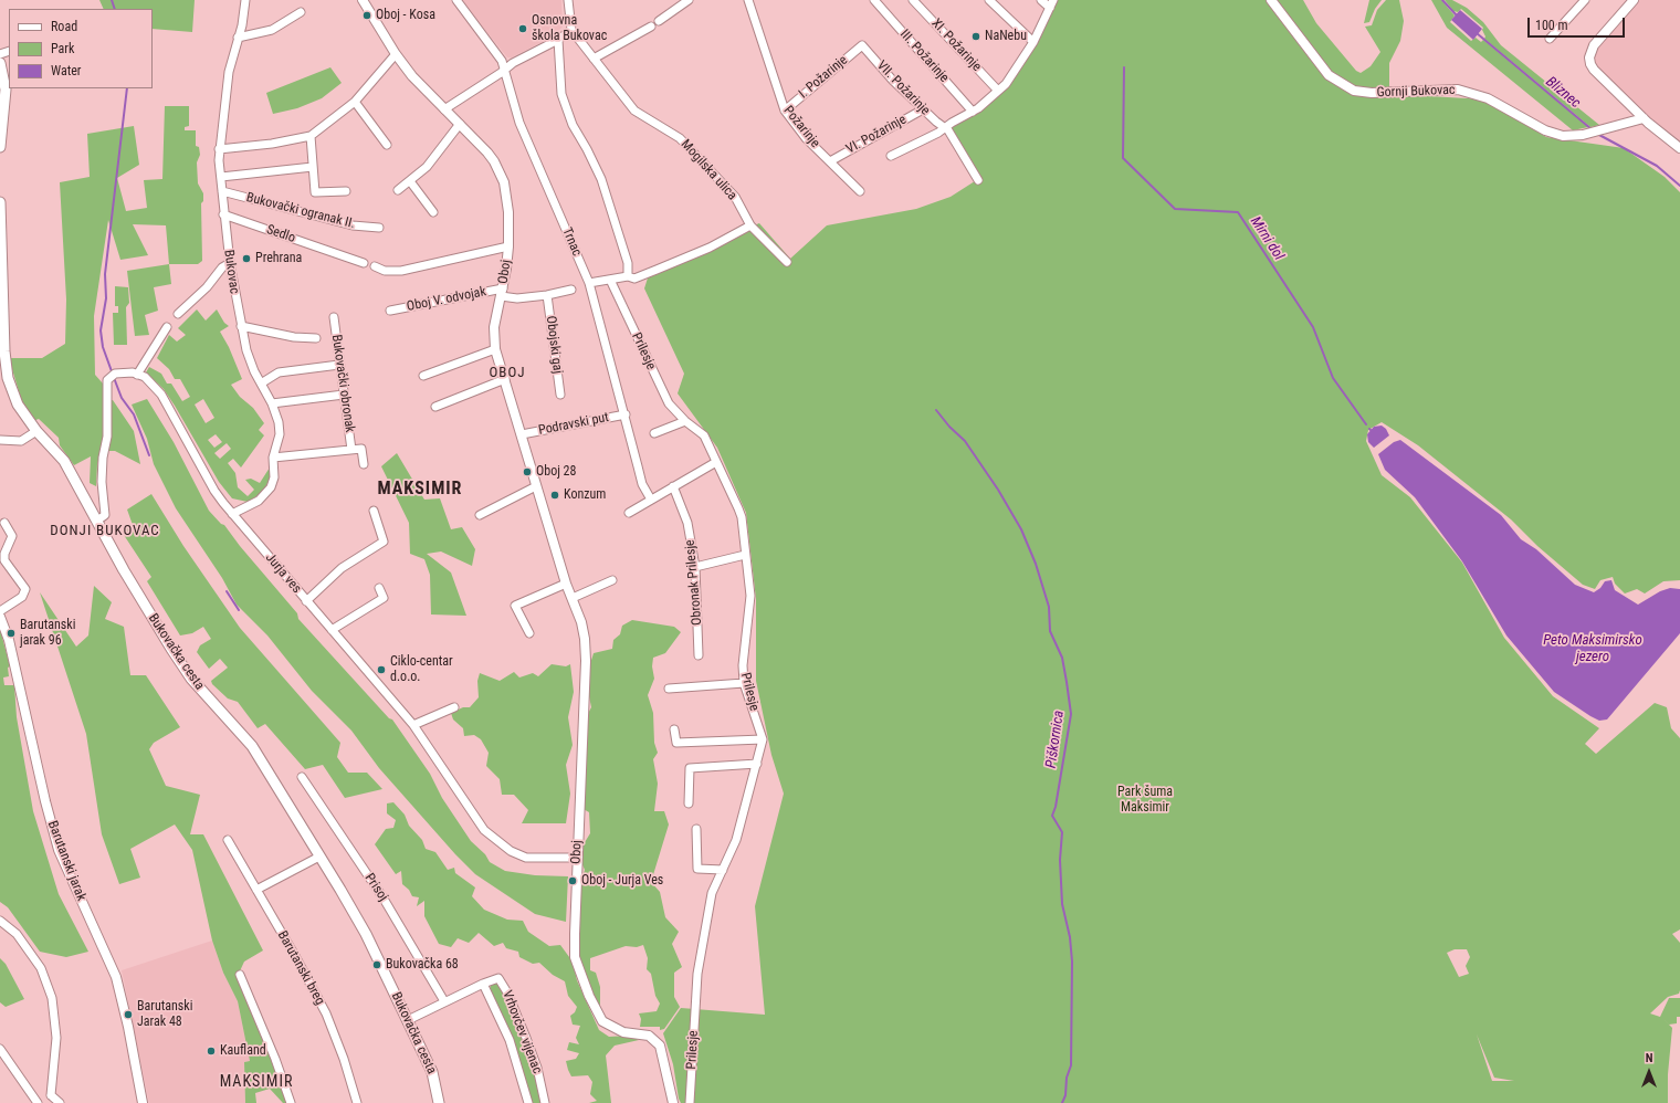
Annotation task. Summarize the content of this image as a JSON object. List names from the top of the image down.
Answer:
{
  "streets": {
    "main road": ["Bukovačka cesta"],
    "street": [
      "XI. Požarinje",
      "III. Požarinje",
      "I. Požarinje",
      "VII. Požarinje",
      "Gornji Bukovac",
      "Požarinje",
      "VI. Požarinje",
      "Mogilska ulica",
      "Bukovački ogranak II.",
      "Sedlo",
      "Trnac",
      "Bukovac",
      "Oboj",
      "Oboj V. odvojak",
      "Obojski gaj",
      "Prilesje",
      "Bukovački obronak",
      "Podravski put",
      "Jurja ves",
      "Obronak Prilesje",
      "Barutanski jarak",
      "Prisoj",
      "Barutanski breg",
      "Vrhovčev vijenac"
    ]
  },
  "crossings": [
    ["I. Požarinje", "VII. Požarinje"],
    ["I. Požarinje", "Požarinje"],
    ["VII. Požarinje", "VI. Požarinje"],
    ["Požarinje", "VI. Požarinje"],
    ["Bukovački ogranak II.", "Bukovac"],
    ["Sedlo", "Bukovac"],
    ["Trnac", "Podravski put"],
    ["Bukovac", "Jurja ves"],
    ["Oboj", "Oboj V. odvojak"],
    ["Oboj", "Podravski put"],
    ["Oboj", "Jurja ves"],
    ["Bukovačka cesta", "Vrhovčev vijenac"],
    ["Prisoj", "Vrhovčev vijenac"]
  ],
  "districts": [
    "OBOJ",
    "MAKSIMIR",
    "DONJI BUKOVAC",
    "MAKSIMIR"
  ],
  "water": [
    "Bliznec",
    "Mirni dol",
    "Peto Maksimirsko jezero",
    "Piškornica"
  ],
  "parks": ["Park šuma Maksimir"],
  "places": [
    "Oboj - Kosa",
    "Osnovna škola Bukovac",
    "NaNebu",
    "Prehrana",
    "Oboj 28",
    "Konzum",
    "Barutanski jarak 96",
    "Ciklo-centar d.o.o.",
    "Oboj - Jurja Ves",
    "Bukovačka 68",
    "Barutanski Jarak 48",
    "Kaufland"
  ],
  "legend": ["Road", "Park", "Water"],
  "scale_bar": "100 m",
  "north": "top"
}
